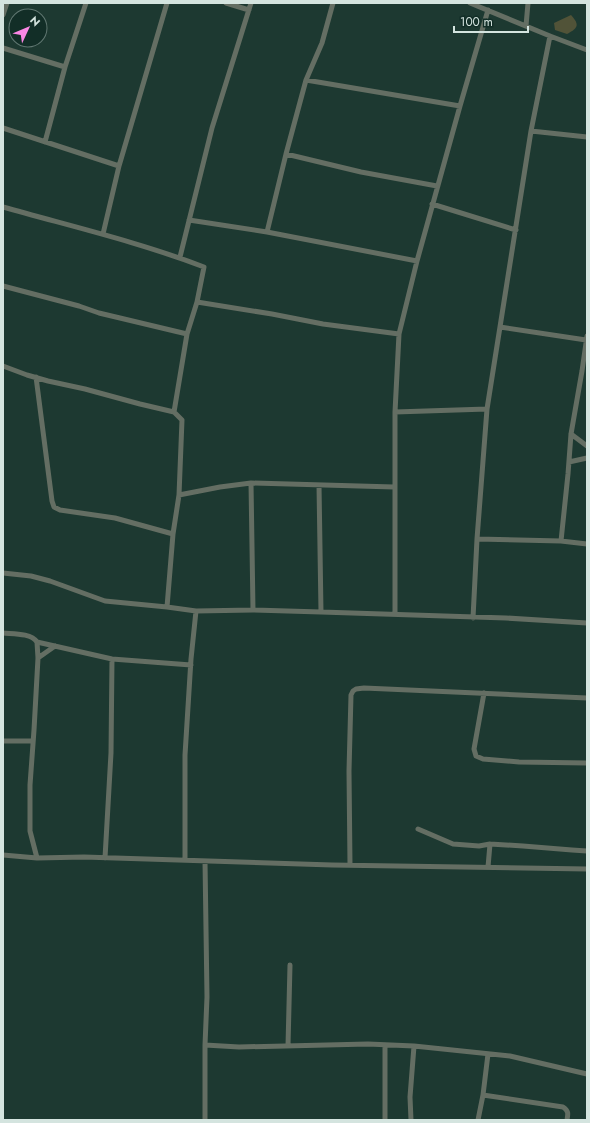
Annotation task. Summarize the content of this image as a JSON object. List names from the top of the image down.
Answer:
{
  "scale_bar": "100 m",
  "north": "top right"
}
